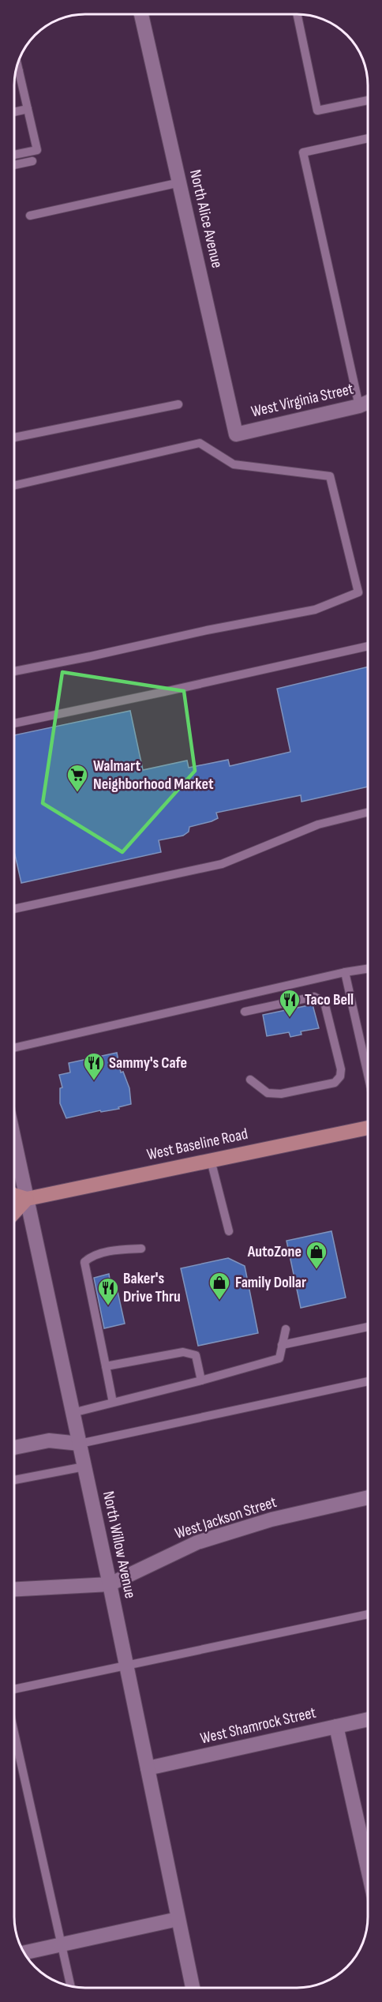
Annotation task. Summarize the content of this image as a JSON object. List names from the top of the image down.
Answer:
{
  "streets": {
    "main road": ["West Baseline Road"],
    "street": [
      "North Alice Avenue",
      "West Virginia Street",
      "West Jackson Street",
      "North Willow Avenue",
      "West Shamrock Street"
    ]
  },
  "crossings": [
    ["North Alice Avenue", "West Virginia Street"],
    ["West Baseline Road", "North Willow Avenue"],
    ["West Jackson Street", "North Willow Avenue"],
    ["North Willow Avenue", "West Shamrock Street"]
  ],
  "places": {
    "supermarket": ["Walmart Neighborhood Market"],
    "restaurant": ["Taco Bell", "Sammy's Cafe", "Baker's Drive Thru"],
    "shop": ["AutoZone", "Family Dollar"]
  }
}
